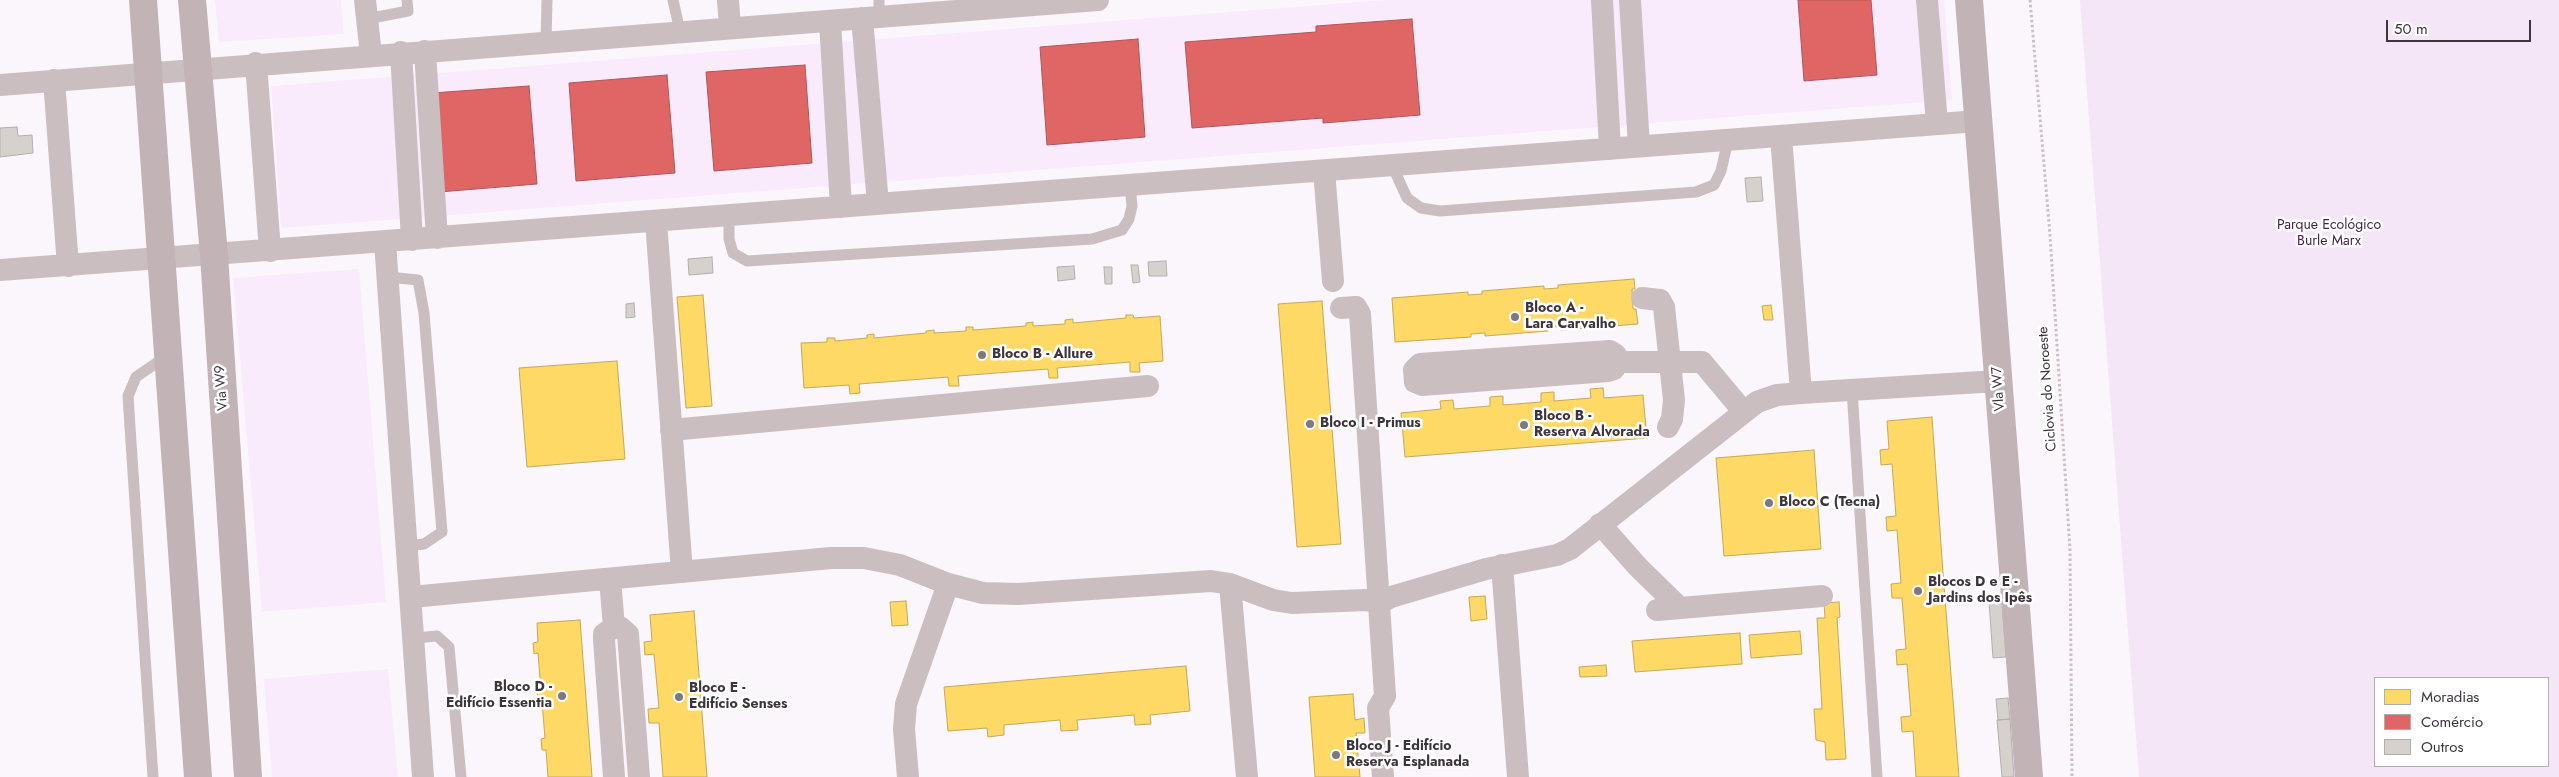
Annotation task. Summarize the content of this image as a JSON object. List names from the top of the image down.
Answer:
{
  "streets": {
    "street": ["Via W9", "Vla W7"],
    "path": ["Ciclovia do Noroeste"]
  },
  "parks": ["Parque Ecológico Burle Marx"],
  "places": [
    "Bloco A - Lara Carvalho",
    "Bloco B - Allure",
    "Bloco I - Primus",
    "Bloco B - Reserva Alvorada",
    "Bloco C (Tecna)",
    "Blocos D e E - Jardins dos Ipês",
    "Bloco D - Edifício Essentia",
    "Bloco E - Edifício Senses",
    "Bloco J - Edifício Reserva Esplanada"
  ],
  "legend": ["Moradias", "Comércio", "Outros"],
  "scale_bar": "50 m"
}
